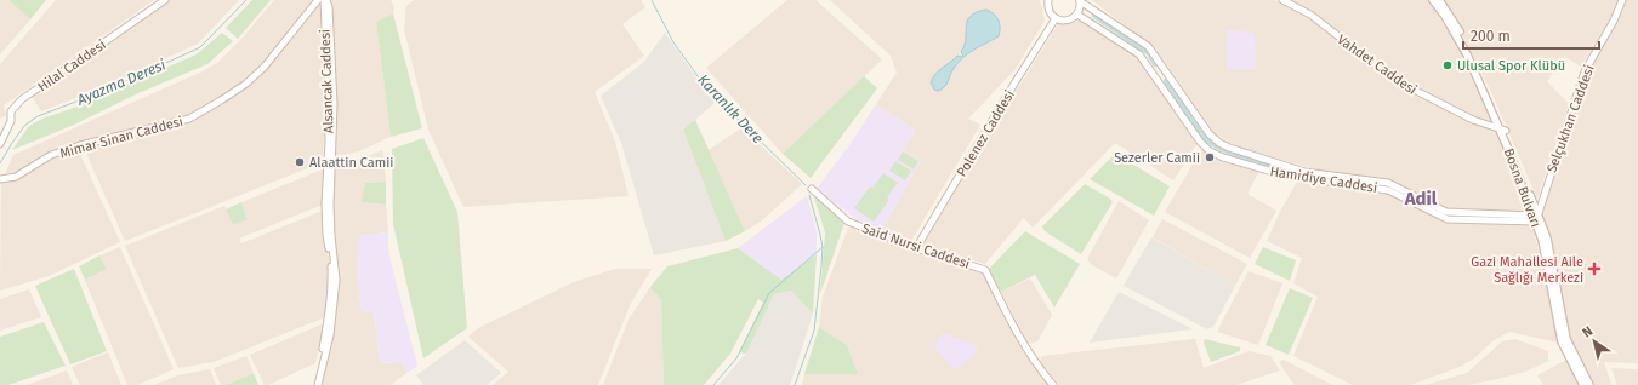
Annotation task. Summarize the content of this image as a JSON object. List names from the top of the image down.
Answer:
{
  "streets": {
    "main road": ["Bosna Bulvarı"],
    "street": [
      "Vahdet Caddesi",
      "Hilal Caddesi",
      "Alsancak Caddesi",
      "Selçukhan Caddesi",
      "Polenez Caddesi",
      "Mimar Sinan Caddesi",
      "Hamidiye Caddesi",
      "Said Nursi Caddesi"
    ]
  },
  "crossings": [
    ["Vahdet Caddesi", "Bosna Bulvarı"],
    ["Selçukhan Caddesi", "Hamidiye Caddesi"],
    ["Selçukhan Caddesi", "Bosna Bulvarı"],
    ["Polenez Caddesi", "Said Nursi Caddesi"],
    ["Hamidiye Caddesi", "Bosna Bulvarı"]
  ],
  "districts": ["Adil"],
  "water": ["Ayazma Deresi", "Karanlık Dere"],
  "places": {
    "other": ["Ulusal Spor Klübü", "Sezerler Camii", "Alaattin Camii"],
    "health": ["Gazi Mahallesi Aile Sağlığı Merkezi"]
  },
  "scale_bar": "200 m",
  "north": "top left"
}
